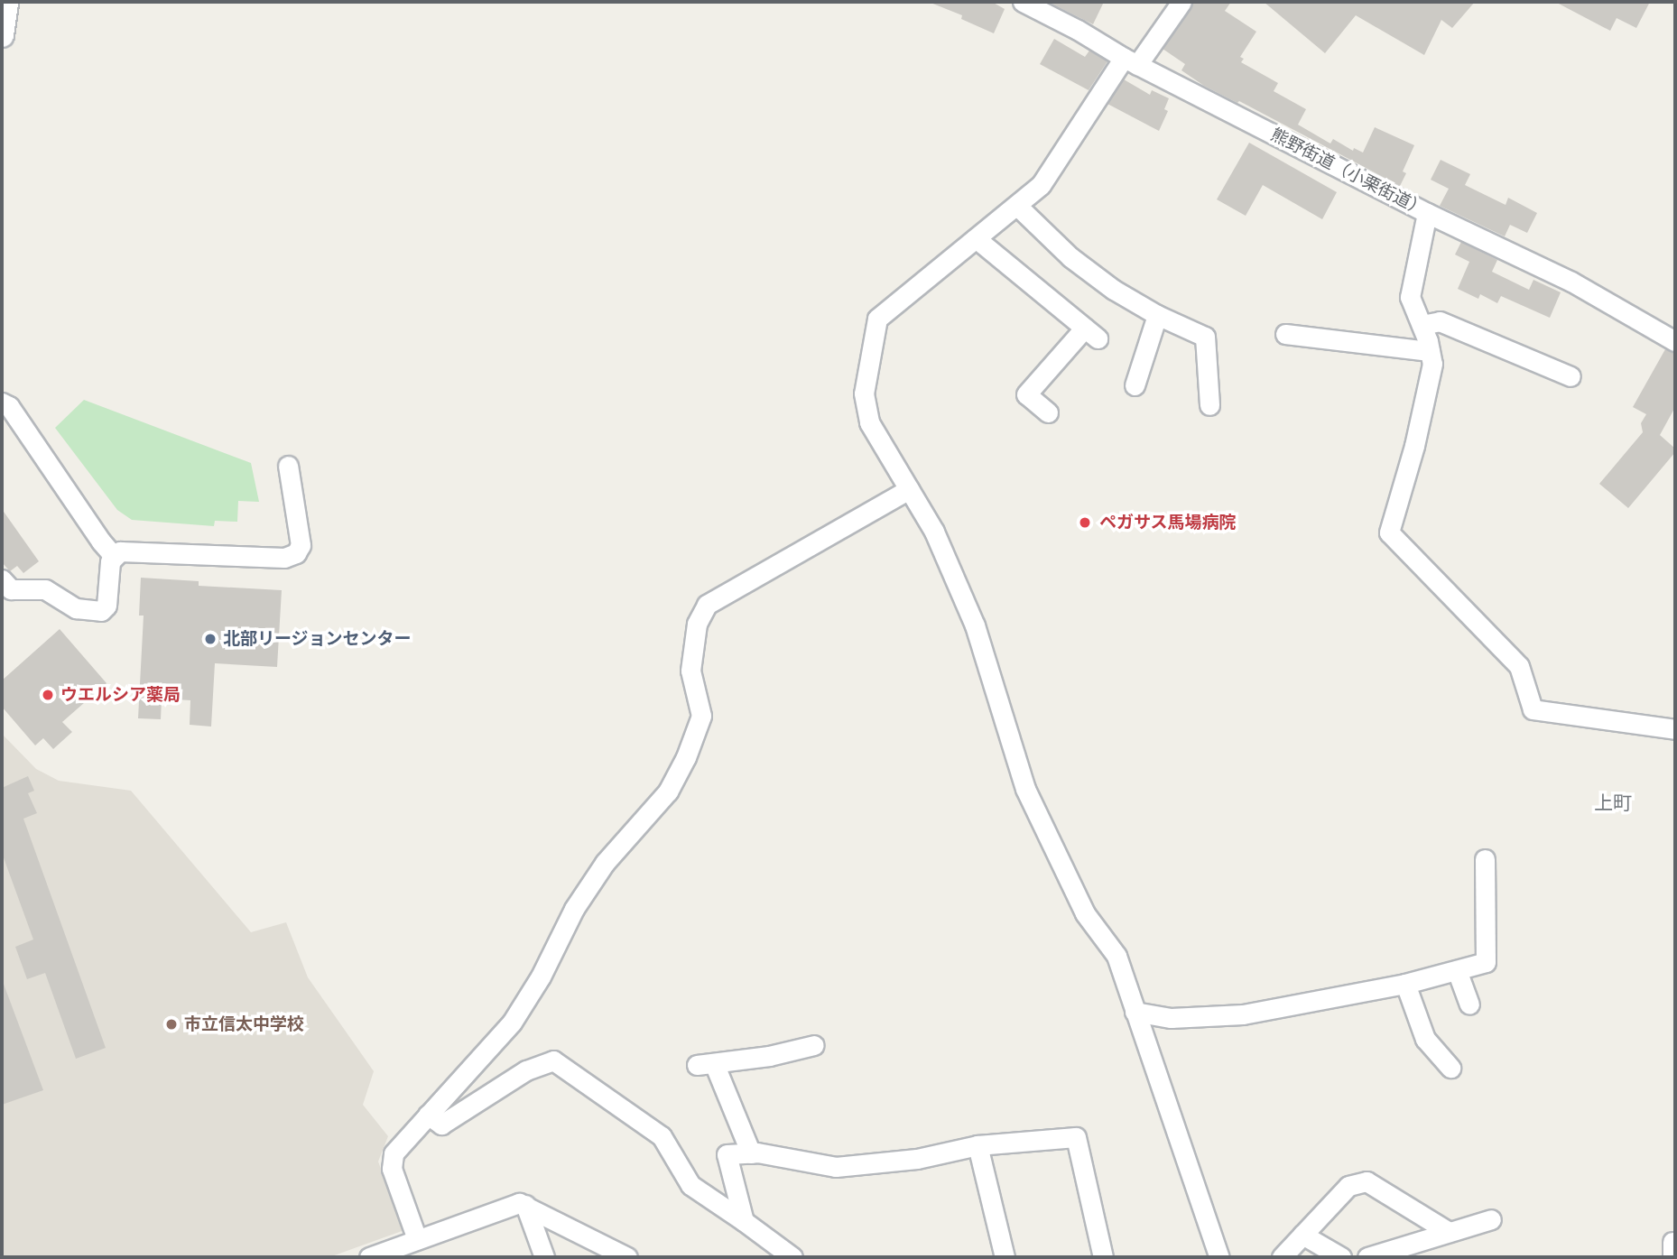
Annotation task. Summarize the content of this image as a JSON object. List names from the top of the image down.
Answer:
{
  "streets": {
    "street": ["熊野街道（小栗街道）"]
  },
  "districts": ["上町"],
  "places": [
    "ペガサス馬場病院",
    "北部リージョンセンター",
    "ウエルシア薬局",
    "市立信太中学校"
  ]
}
